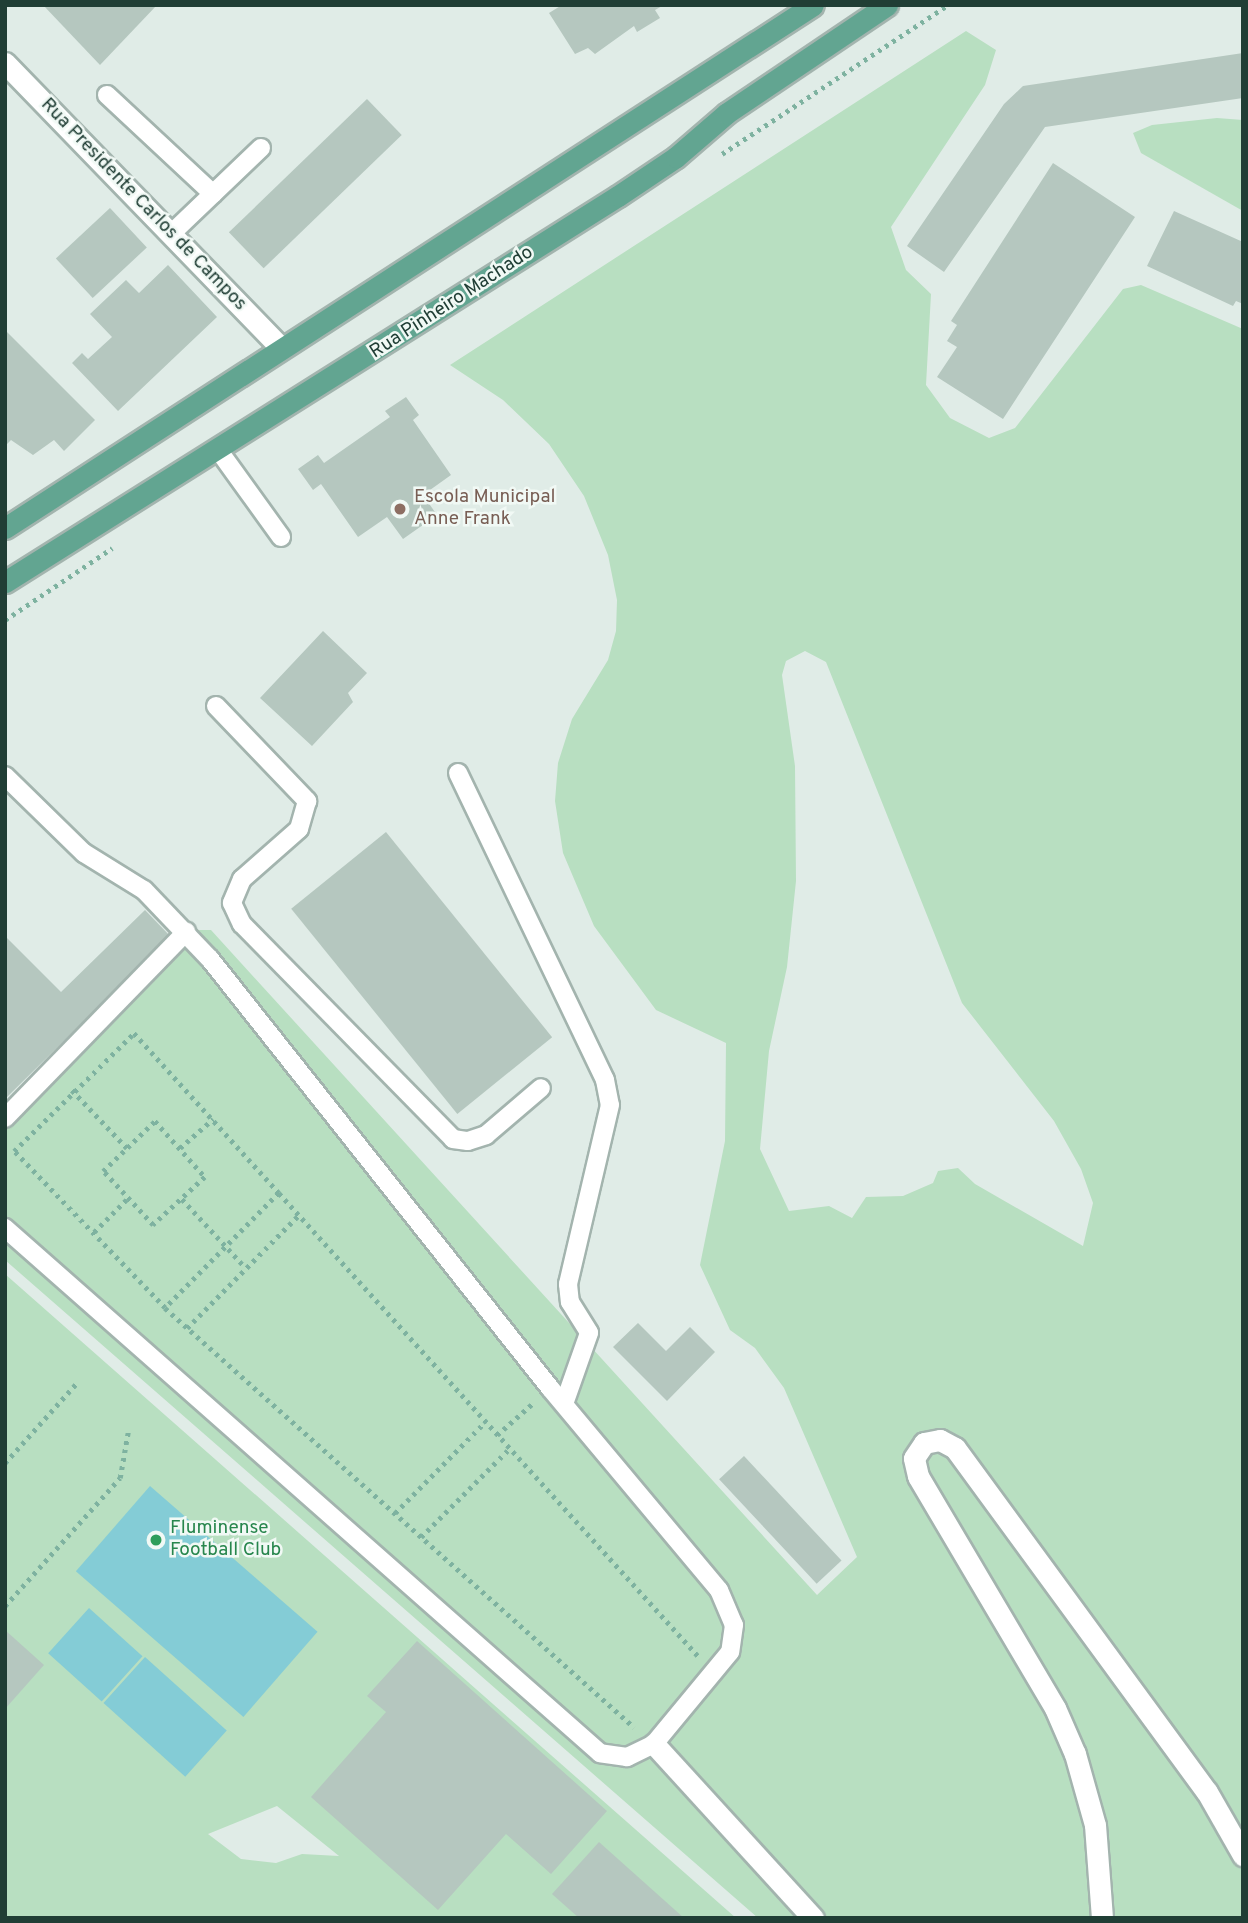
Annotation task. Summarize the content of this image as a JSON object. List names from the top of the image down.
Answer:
{
  "streets": {
    "main road": ["Rua Pinheiro Machado"],
    "street": ["Rua Presidente Carlos de Campos"]
  },
  "places": ["Escola Municipal Anne Frank", "Fluminense Football Club"]
}
